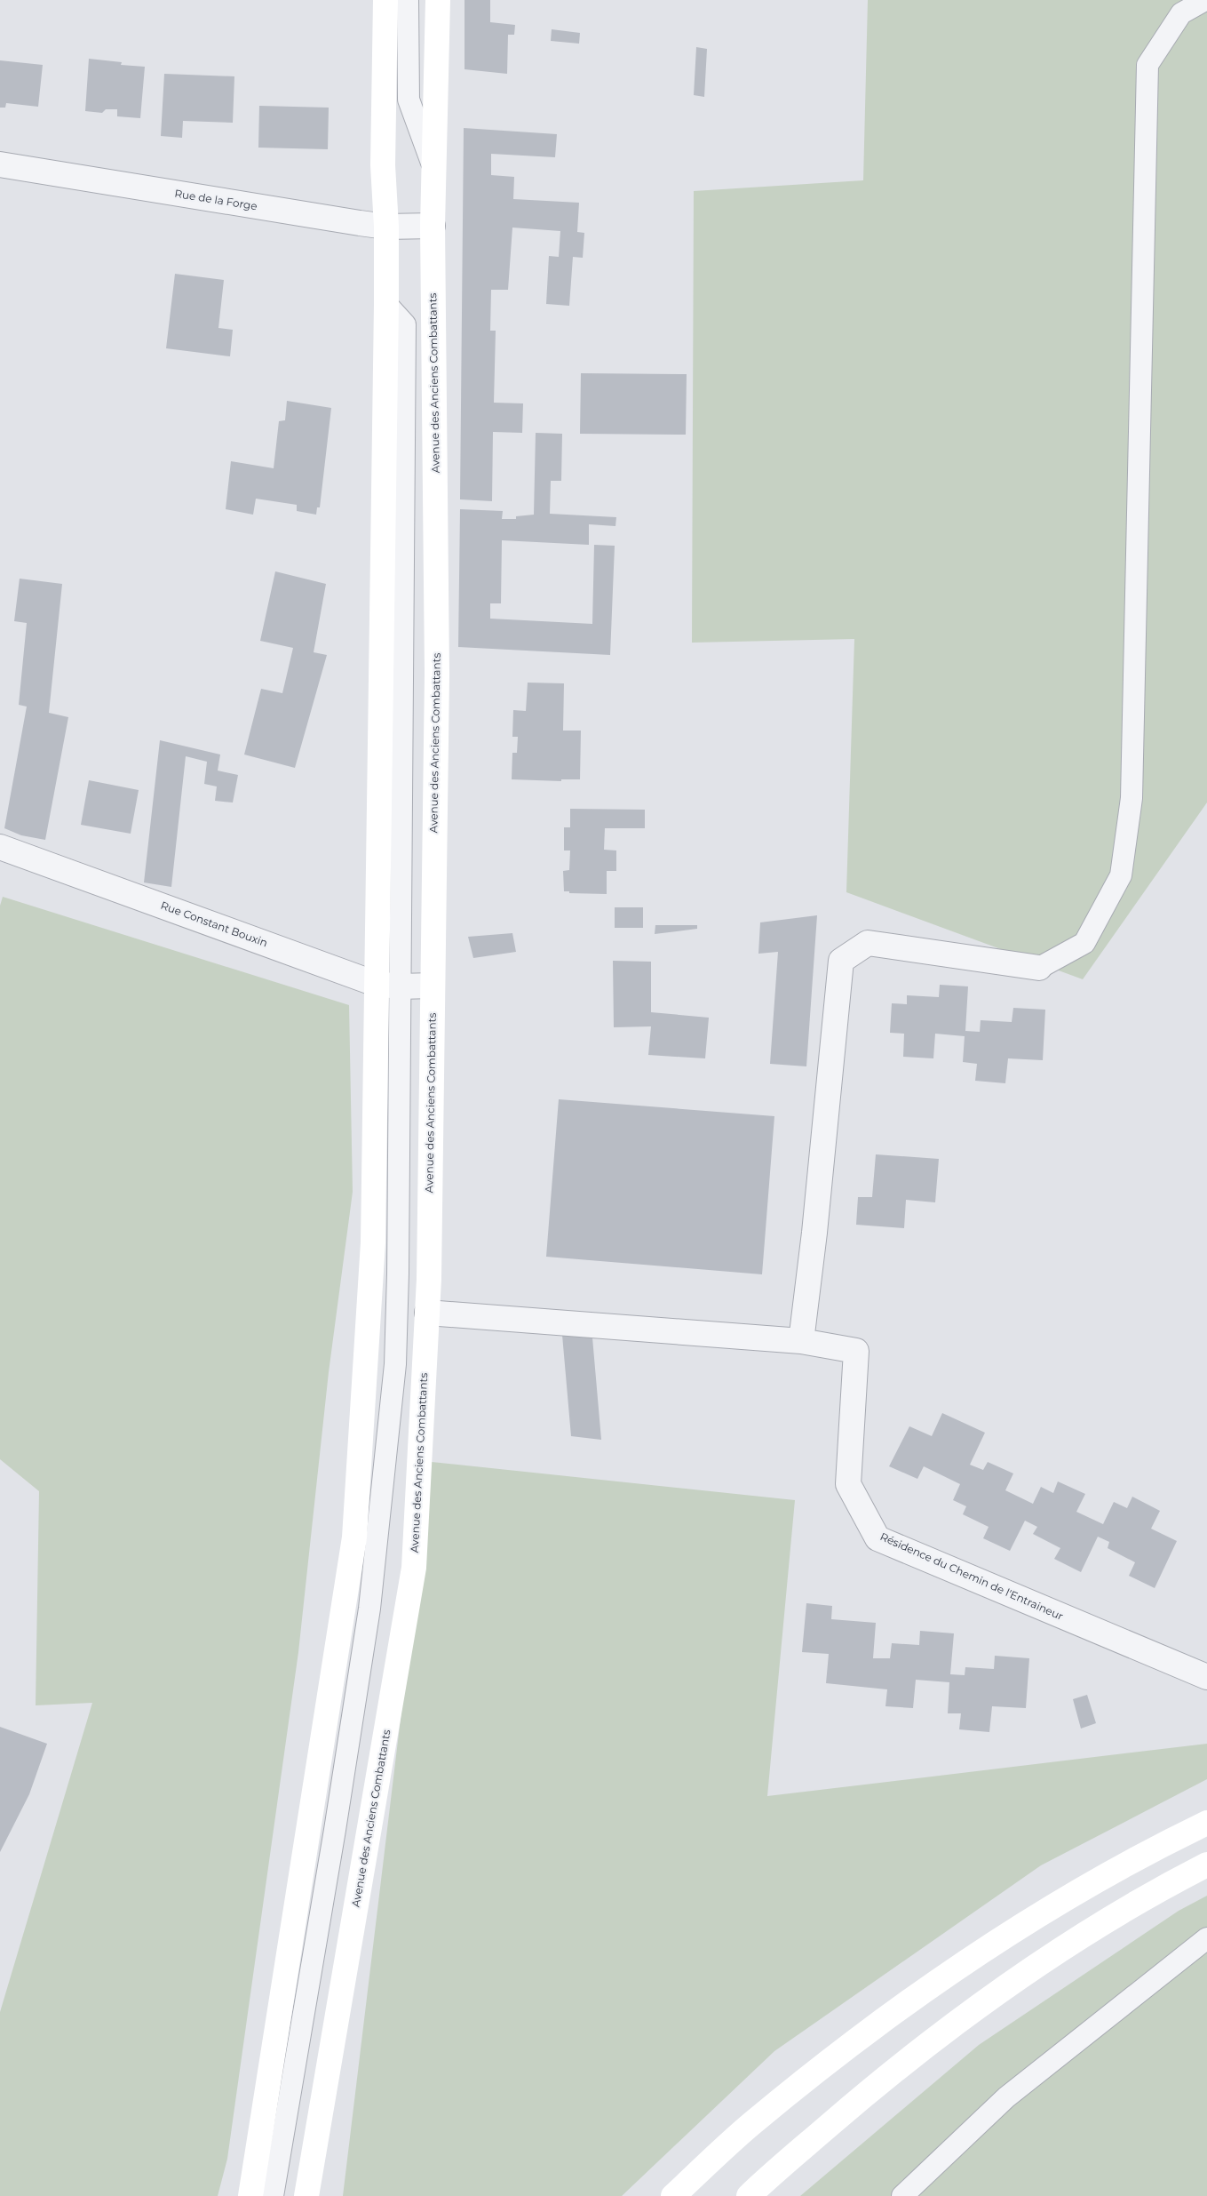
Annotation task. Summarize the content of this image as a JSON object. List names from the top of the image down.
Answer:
{
  "streets": {
    "street": [
      "Rue de la Forge",
      "Avenue des Anciens Combattants",
      "Rue Constant Bouxin",
      "Résidence du Chemin de l'Entraineur"
    ]
  },
  "crossings": [
    ["Rue de la Forge", "Avenue des Anciens Combattants"],
    ["Avenue des Anciens Combattants", "Rue Constant Bouxin"]
  ]
}
